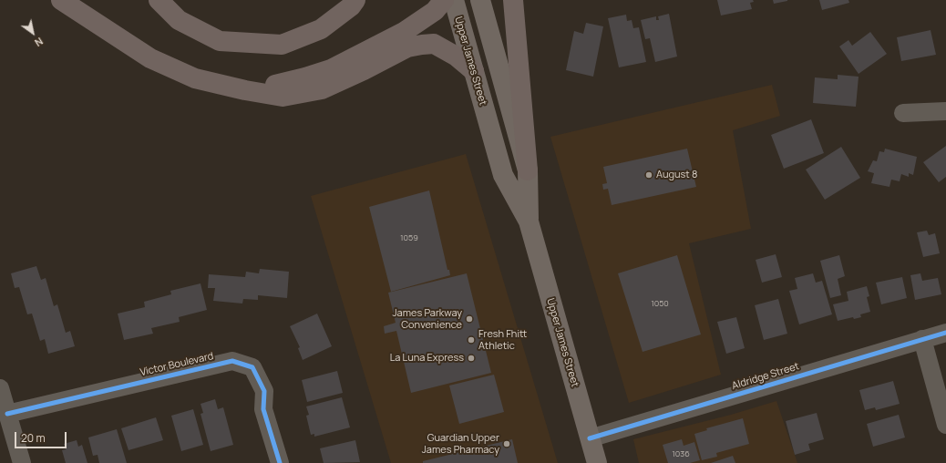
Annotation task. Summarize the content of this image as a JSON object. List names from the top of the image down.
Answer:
{
  "streets": {
    "main road": ["Upper James Street"],
    "street": ["Victor Boulevard", "Aldridge Street"]
  },
  "crossings": [
    ["Upper James Street", "Aldridge Street"]
  ],
  "places": [
    "August 8",
    "James Parkway Convenience",
    "Fresh Fhitt Athletic",
    "La Luna Express",
    "Guardian Upper James Pharmacy"
  ],
  "house_numbers": ["1059", "1050", "1036"],
  "scale_bar": "20 m",
  "north": "bottom right"
}
